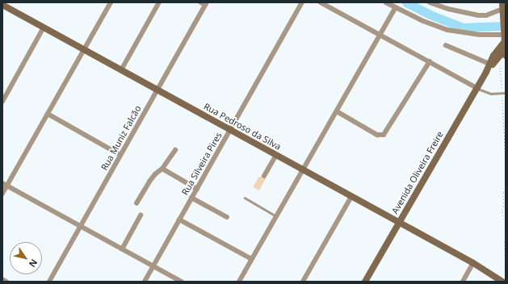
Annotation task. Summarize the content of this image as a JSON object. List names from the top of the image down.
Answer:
{
  "streets": {
    "street": [
      "Rua Pedroso da Silva",
      "Rua Muniz Falcão",
      "Rua Silveira Pires",
      "Avenida Oliveira Freire"
    ]
  },
  "crossings": [
    ["Rua Pedroso da Silva", "Rua Muniz Falcão"],
    ["Rua Pedroso da Silva", "Rua Silveira Pires"],
    ["Rua Pedroso da Silva", "Avenida Oliveira Freire"]
  ],
  "north": "bottom right"
}
